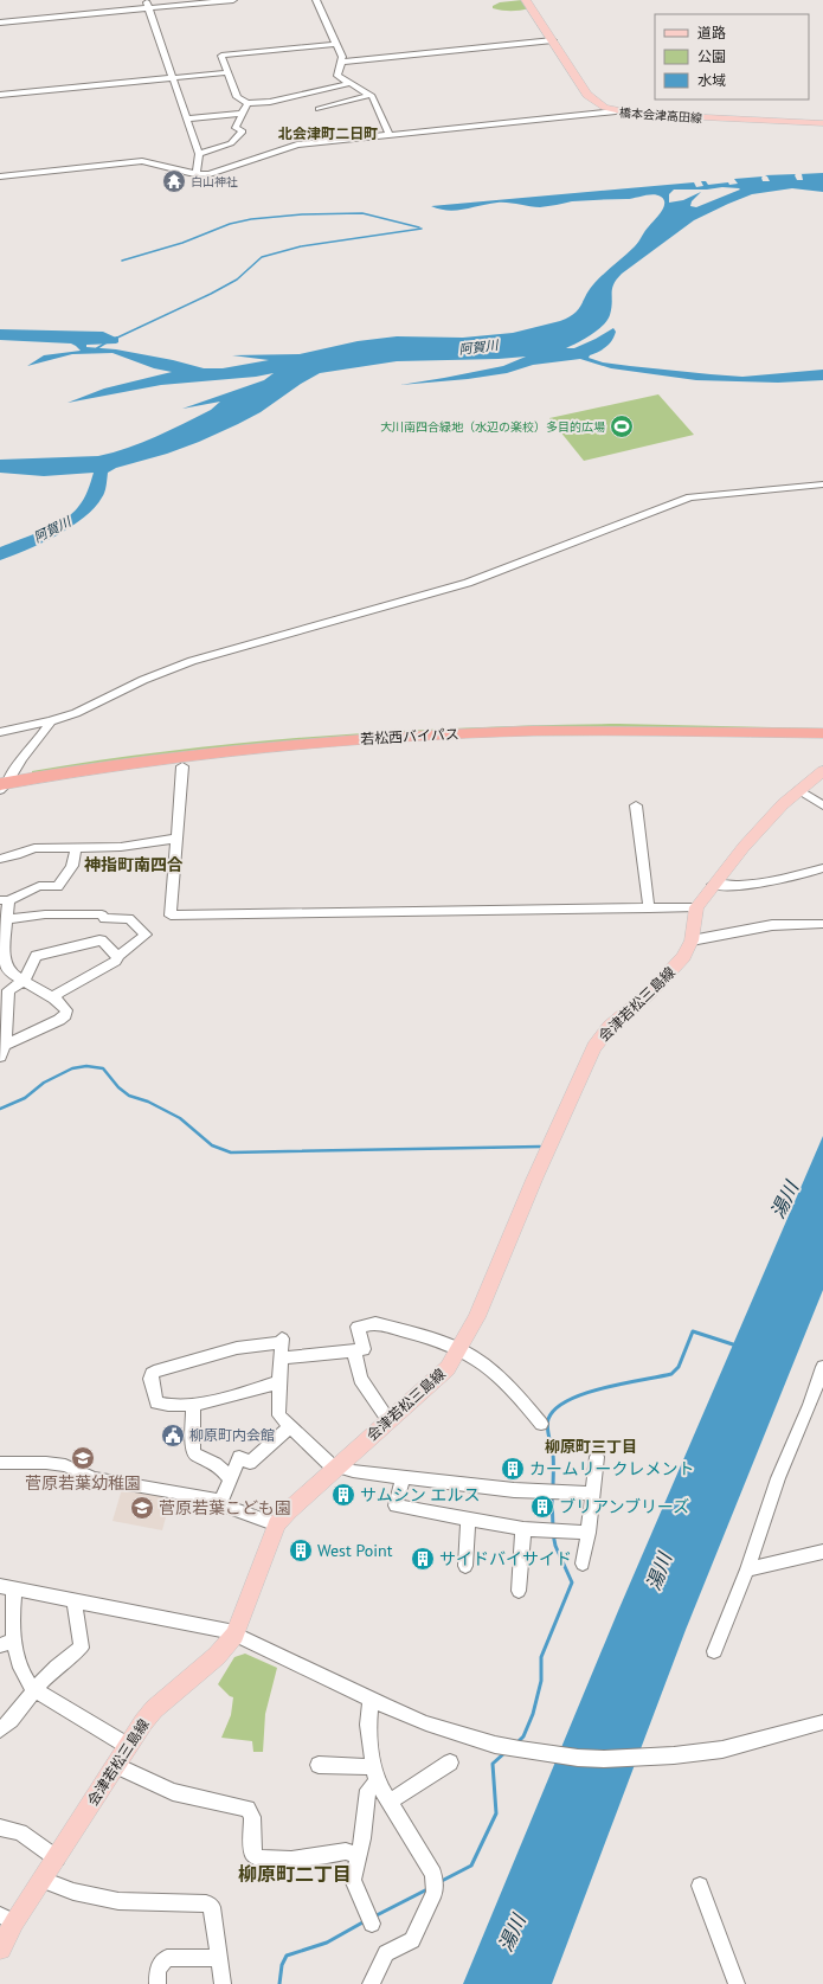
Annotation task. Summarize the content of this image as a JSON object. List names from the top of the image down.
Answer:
{
  "streets": {
    "highway": ["若松西バイパス"],
    "main road": ["橋本会津高田線", "会津若松三島線"]
  },
  "districts": [
    "北会津町二日町",
    "神指町南四合",
    "柳原町三丁目",
    "柳原町二丁目"
  ],
  "water": ["阿賀川", "湯川"],
  "places": {
    "temple": ["白山神社"],
    "sports": ["大川南四合緑地（水辺の楽校）多目的広場"],
    "public building": ["柳原町内会館"],
    "school or university": ["菅原若葉幼稚園", "菅原若葉こども園"],
    "building": [
      "カームリークレメント",
      "サムシン エルス",
      "ブリアンブリーズ",
      "West Point",
      "サイドバイサイド"
    ]
  },
  "legend": ["道路", "公園", "水域"]
}
